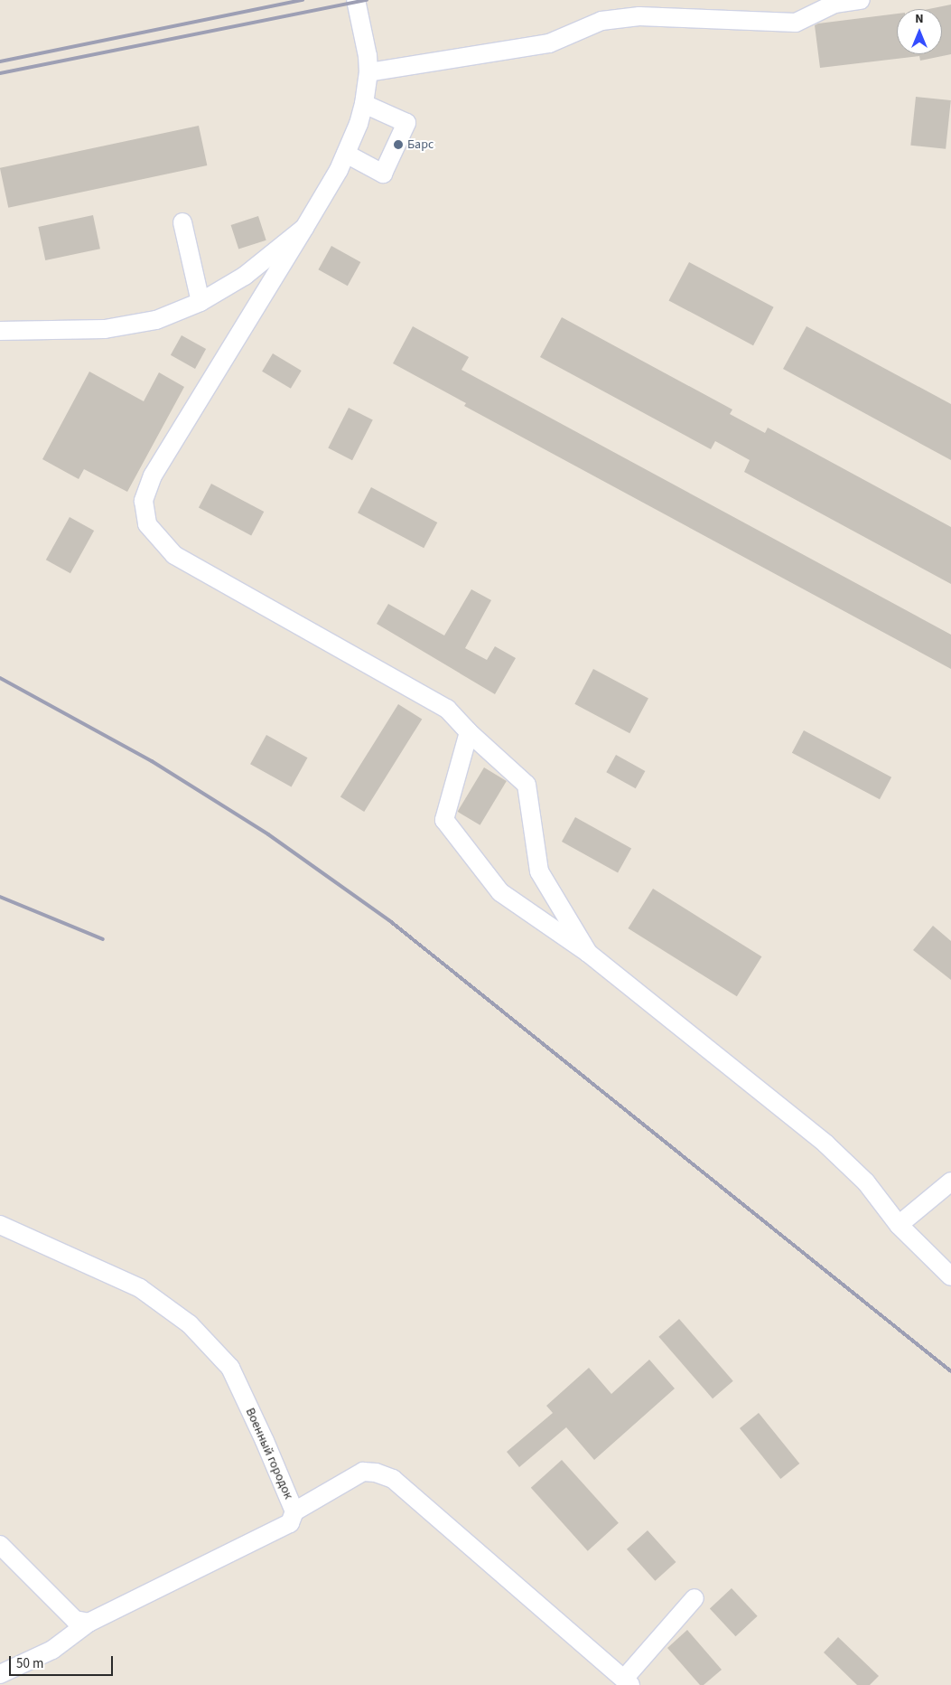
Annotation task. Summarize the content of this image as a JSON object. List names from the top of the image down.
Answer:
{
  "streets": {
    "street": ["Военный городок"]
  },
  "places": ["Барс"],
  "scale_bar": "50 m",
  "north": "top"
}
